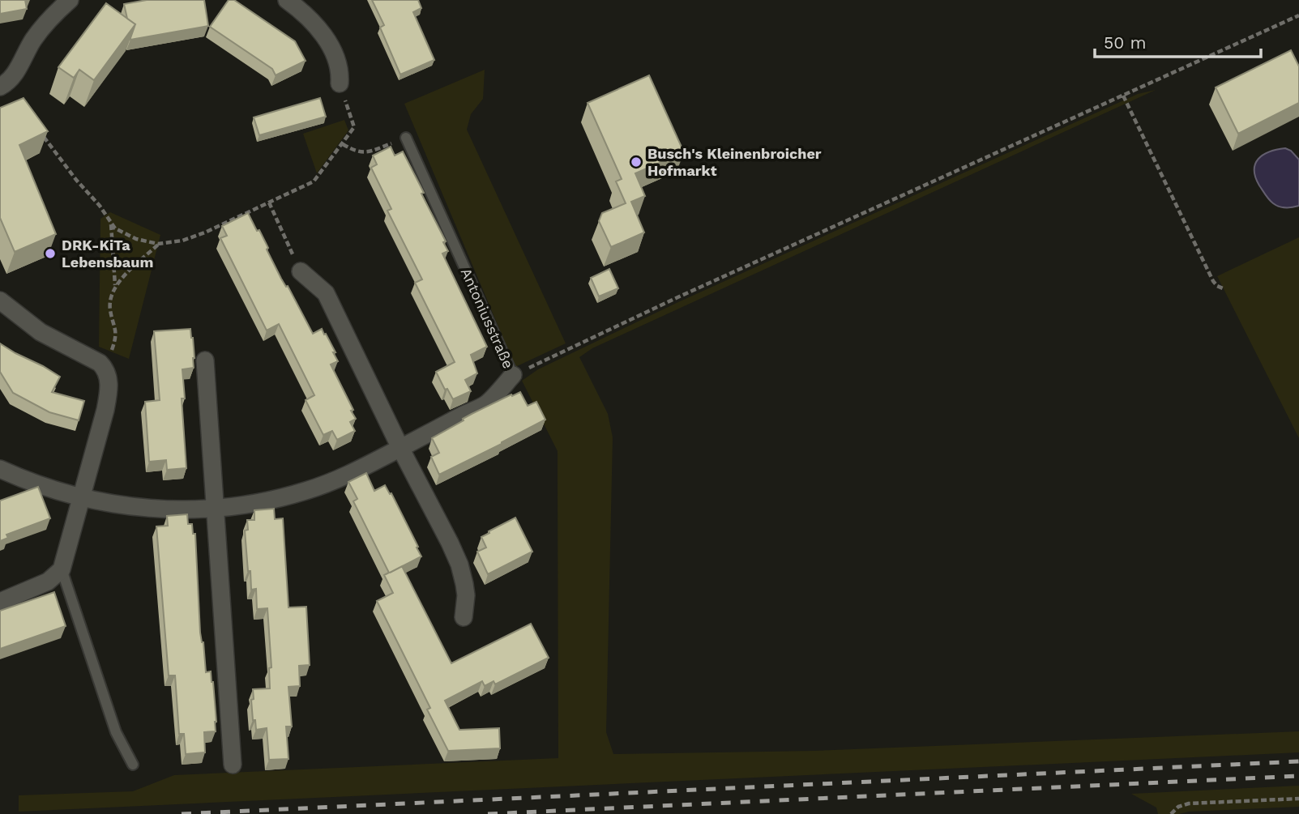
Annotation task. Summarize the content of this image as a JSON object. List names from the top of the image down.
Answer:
{
  "streets": {
    "street": ["Antoniusstraße"]
  },
  "places": ["Busch's Kleinenbroicher Hofmarkt", "DRK-KiTa Lebensbaum"],
  "scale_bar": "50 m"
}
